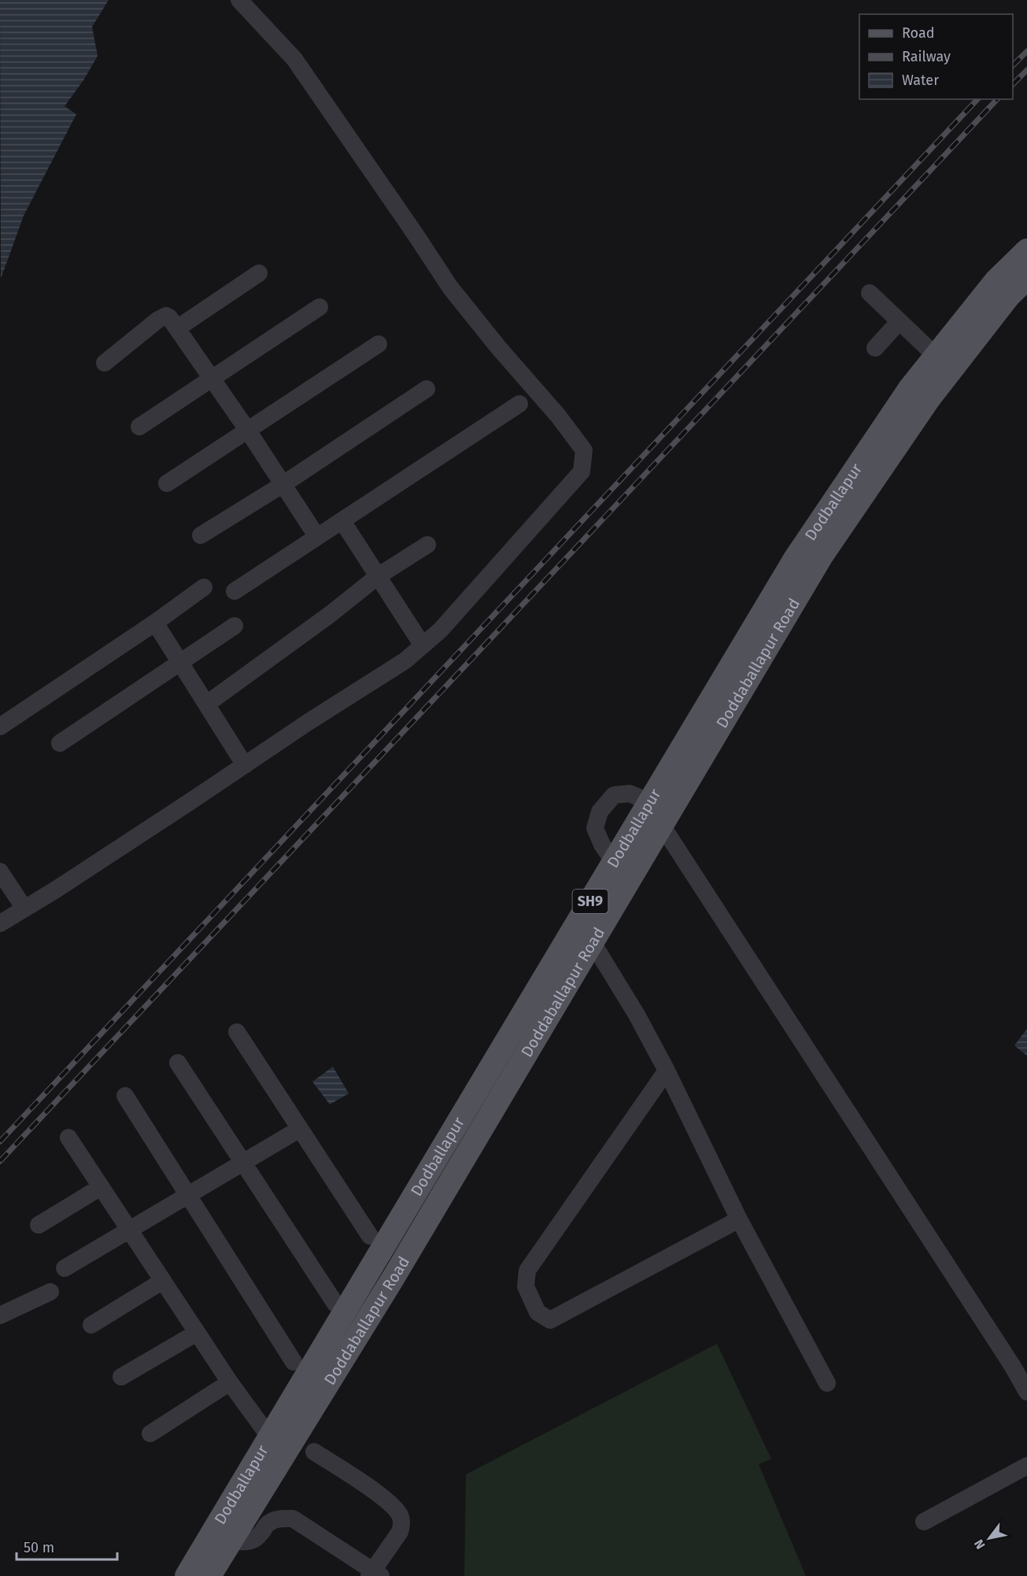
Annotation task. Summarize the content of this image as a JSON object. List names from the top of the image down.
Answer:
{
  "streets": {
    "main road": ["Dodballapur", "Doddaballapur Road", "SH9"]
  },
  "legend": ["Road", "Railway", "Water"],
  "scale_bar": "50 m",
  "north": "bottom left"
}
